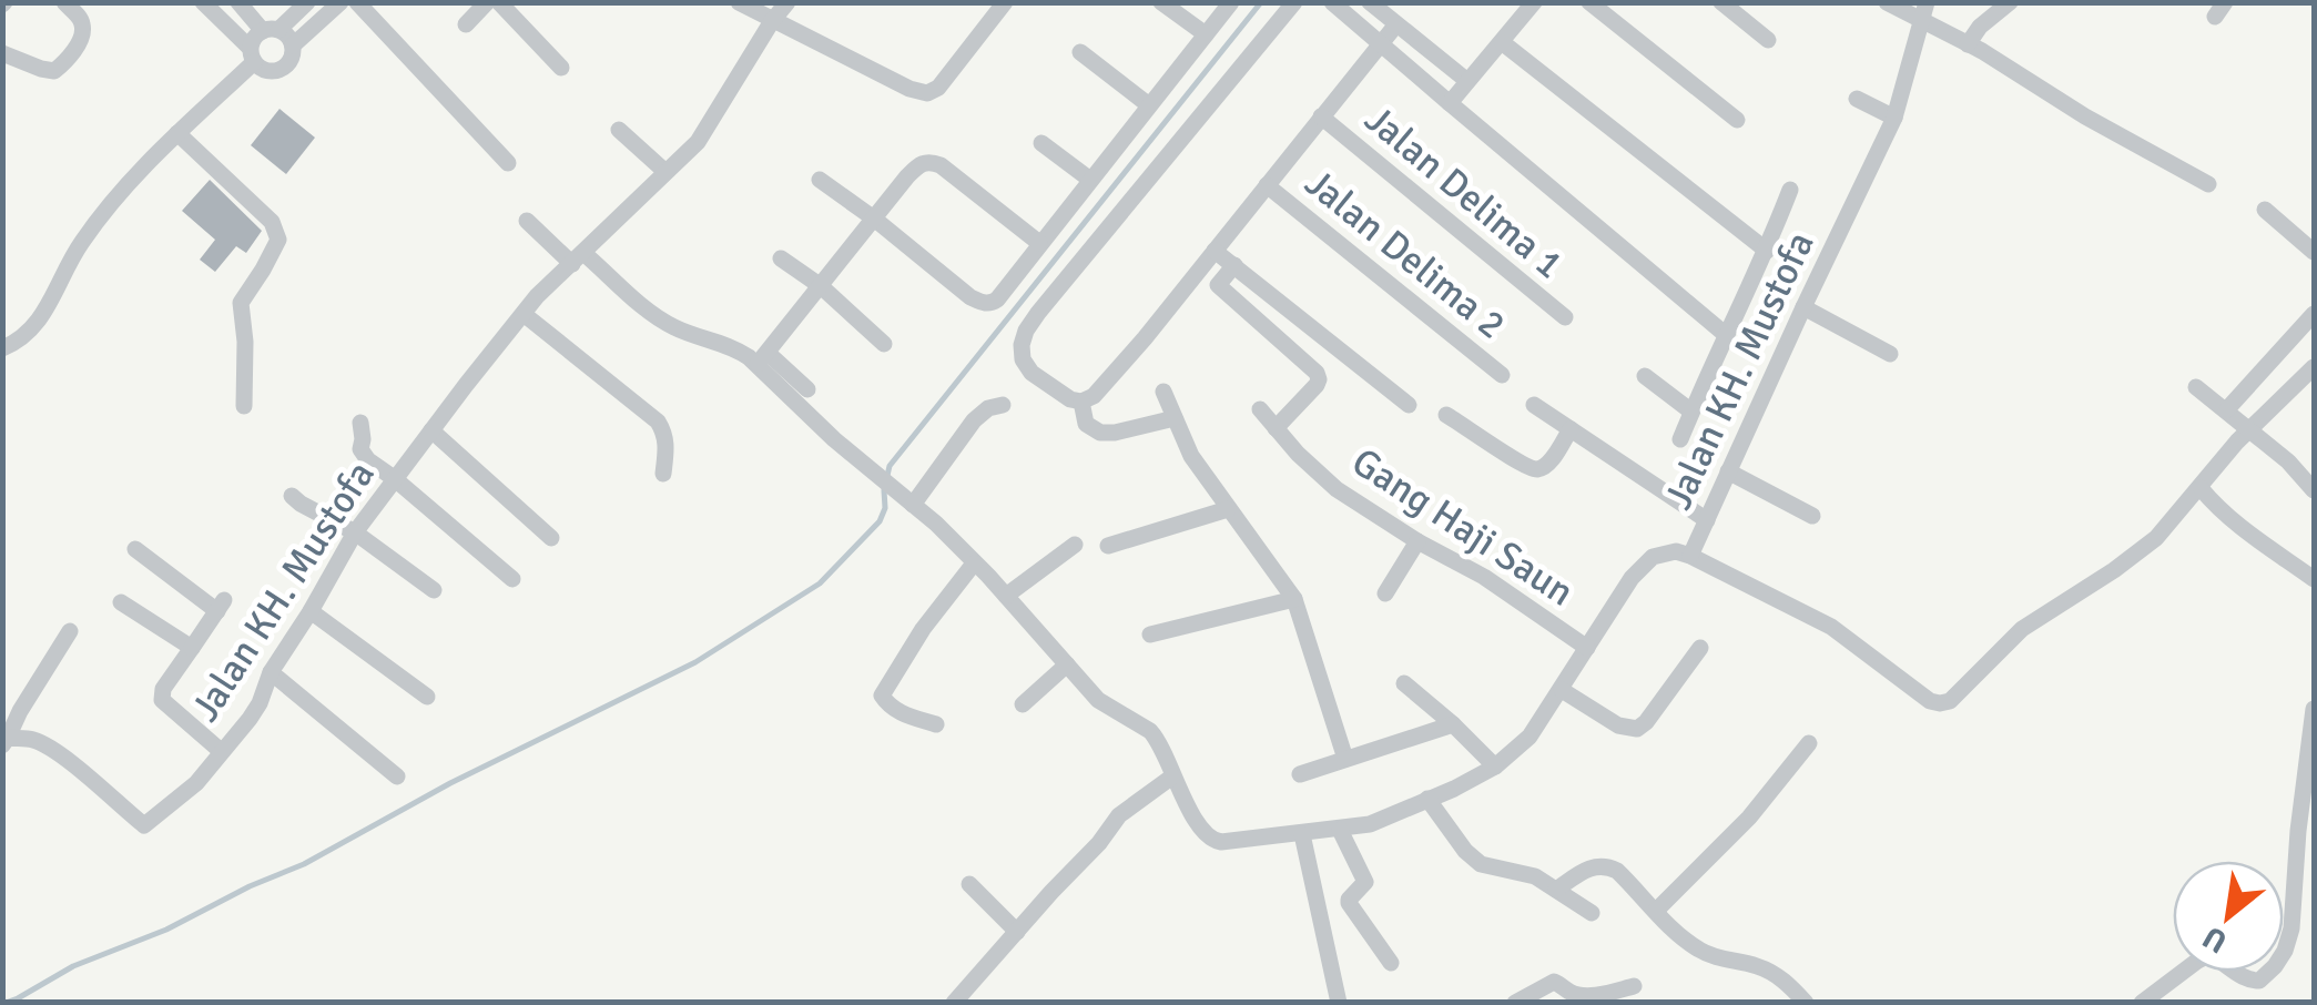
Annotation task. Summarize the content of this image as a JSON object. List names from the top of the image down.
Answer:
{
  "streets": {
    "street": [
      "Jalan Delima 1",
      "Jalan Delima 2",
      "Jalan KH. Mustofa",
      "Gang Haji Saun"
    ]
  },
  "crossings": [
    ["Jalan KH. Mustofa", "Gang Haji Saun"]
  ],
  "north": "bottom left"
}
